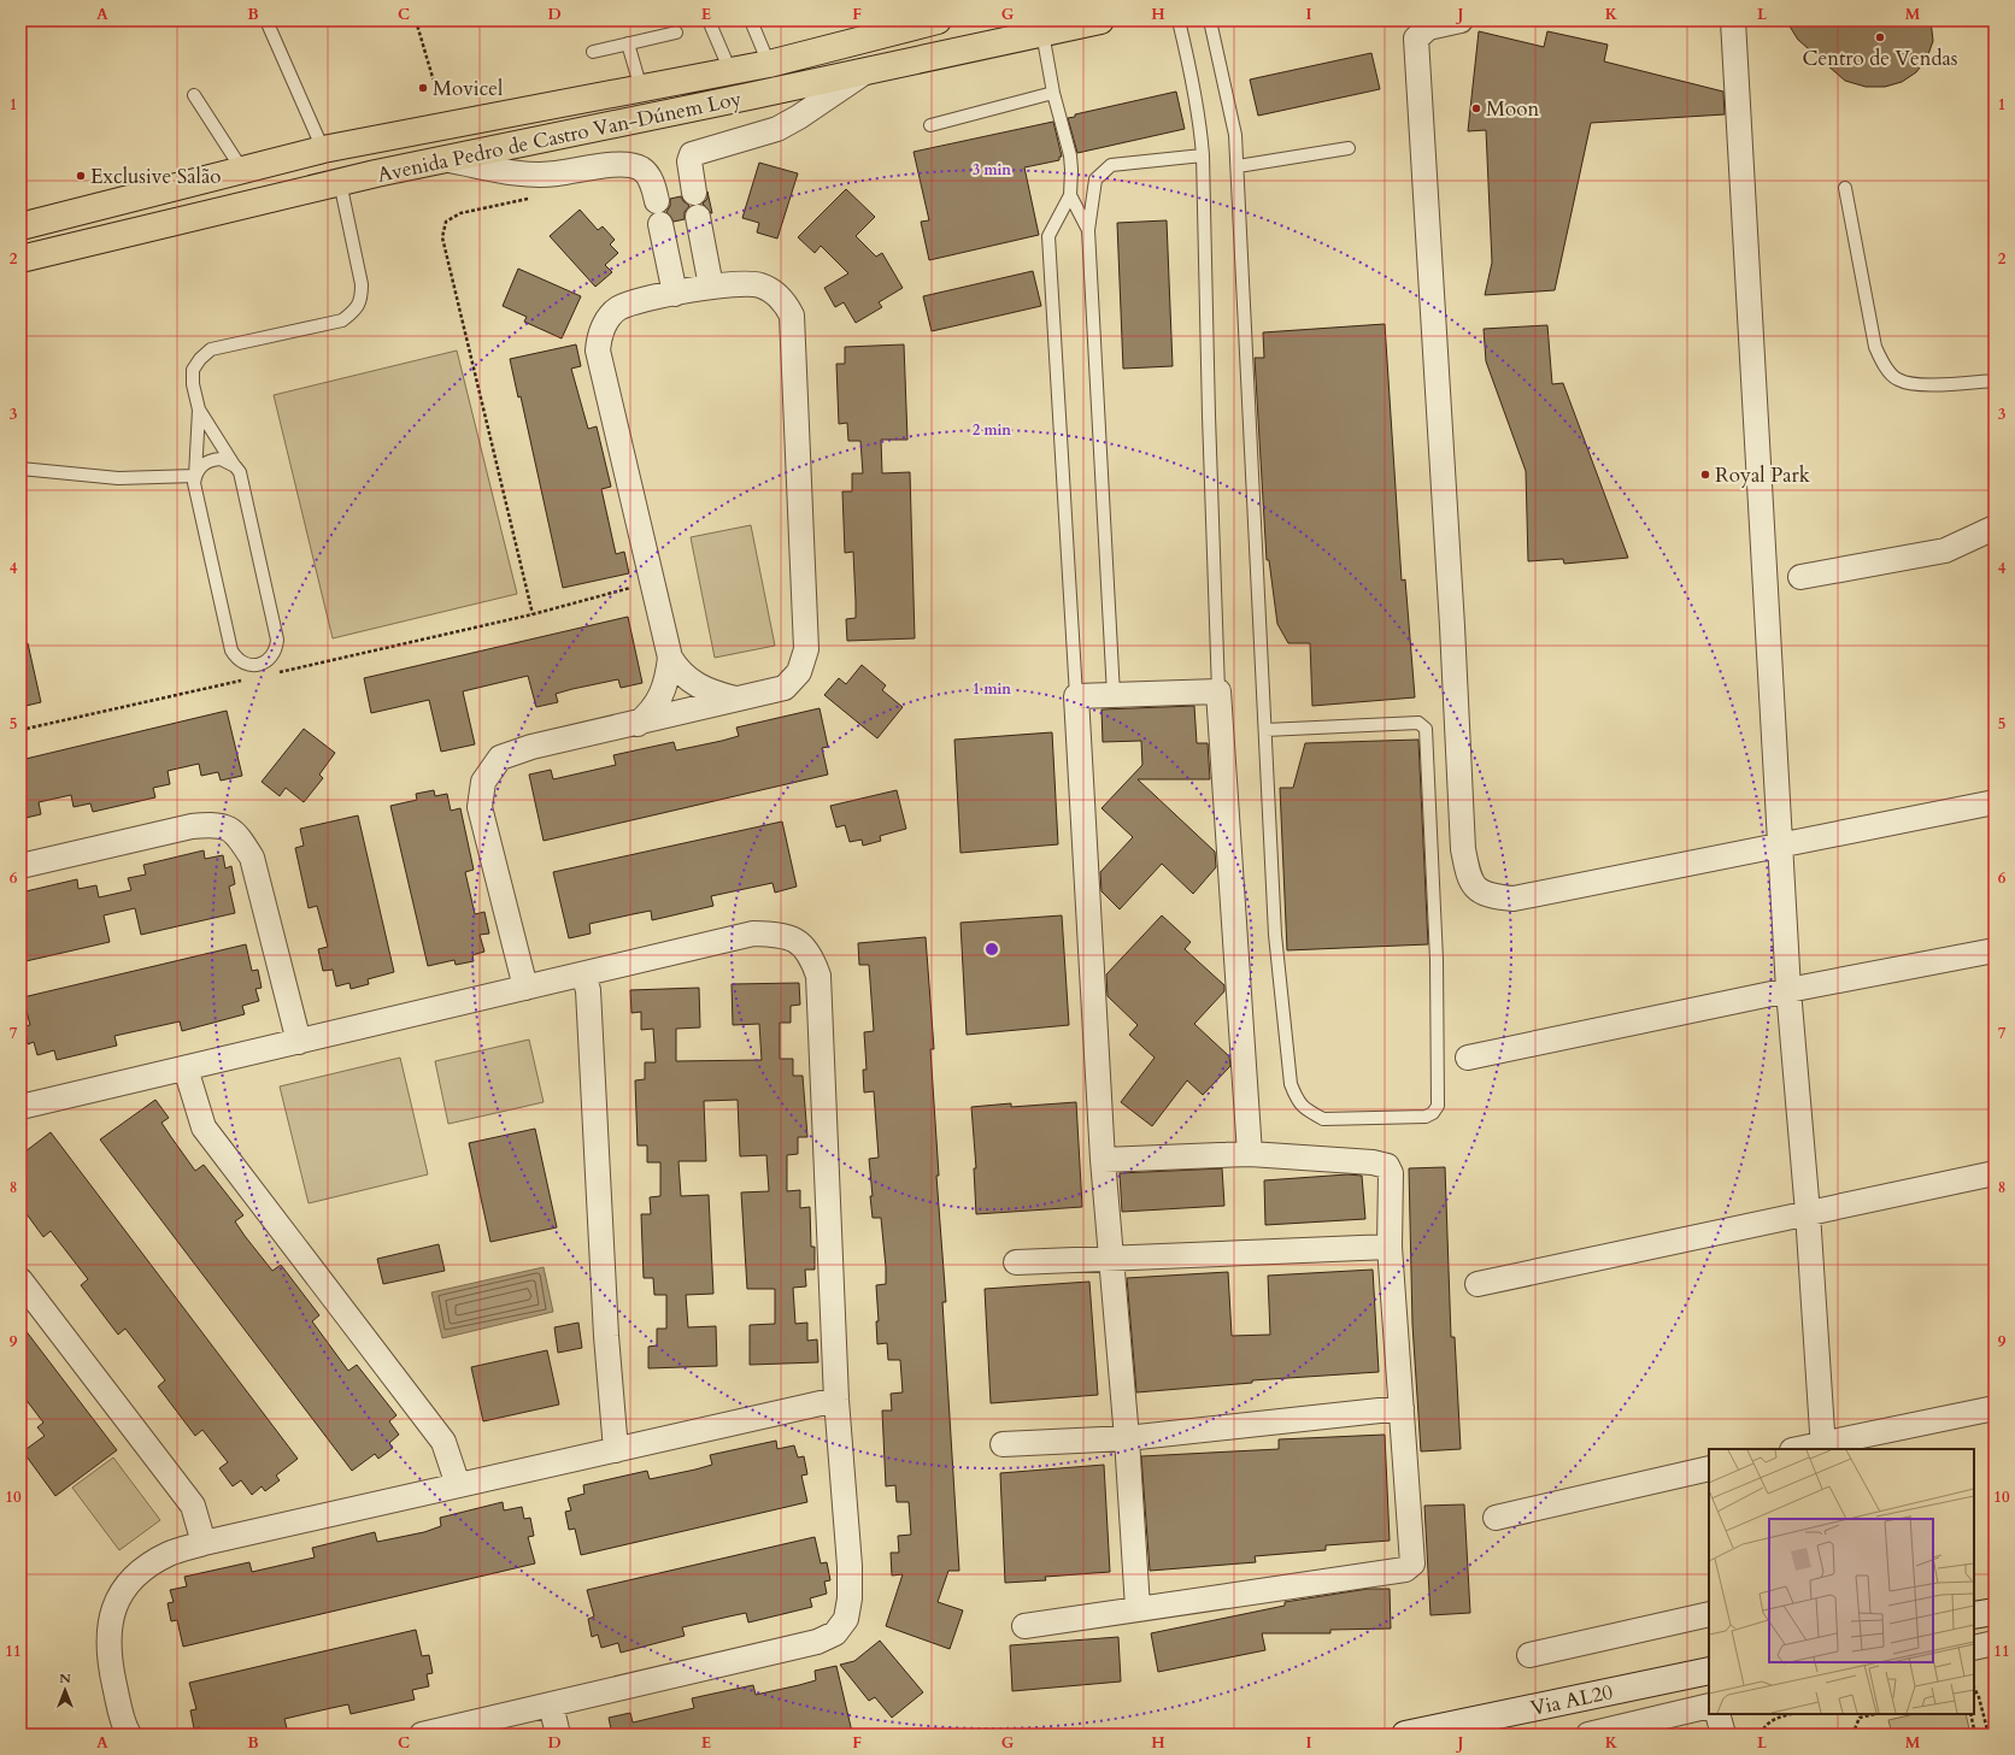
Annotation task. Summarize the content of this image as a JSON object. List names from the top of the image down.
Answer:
{
  "streets": {
    "highway": ["Avenida Pedro de Castro Van-Dúnem Loy"],
    "street": ["Via AL20"]
  },
  "places": [
    "Centro de Vendas",
    "Movicel",
    "Moon",
    "Exclusive Salão",
    "Royal Park"
  ],
  "north": "top",
  "grid": {
    "columns": [
      "A",
      "B",
      "C",
      "D",
      "E",
      "F",
      "G",
      "H",
      "I",
      "J",
      "K",
      "L",
      "M"
    ],
    "rows": [
      "1",
      "2",
      "3",
      "4",
      "5",
      "6",
      "7",
      "8",
      "9",
      "10",
      "11"
    ]
  },
  "rings": ["3 min", "2 min", "1 min"]
}
